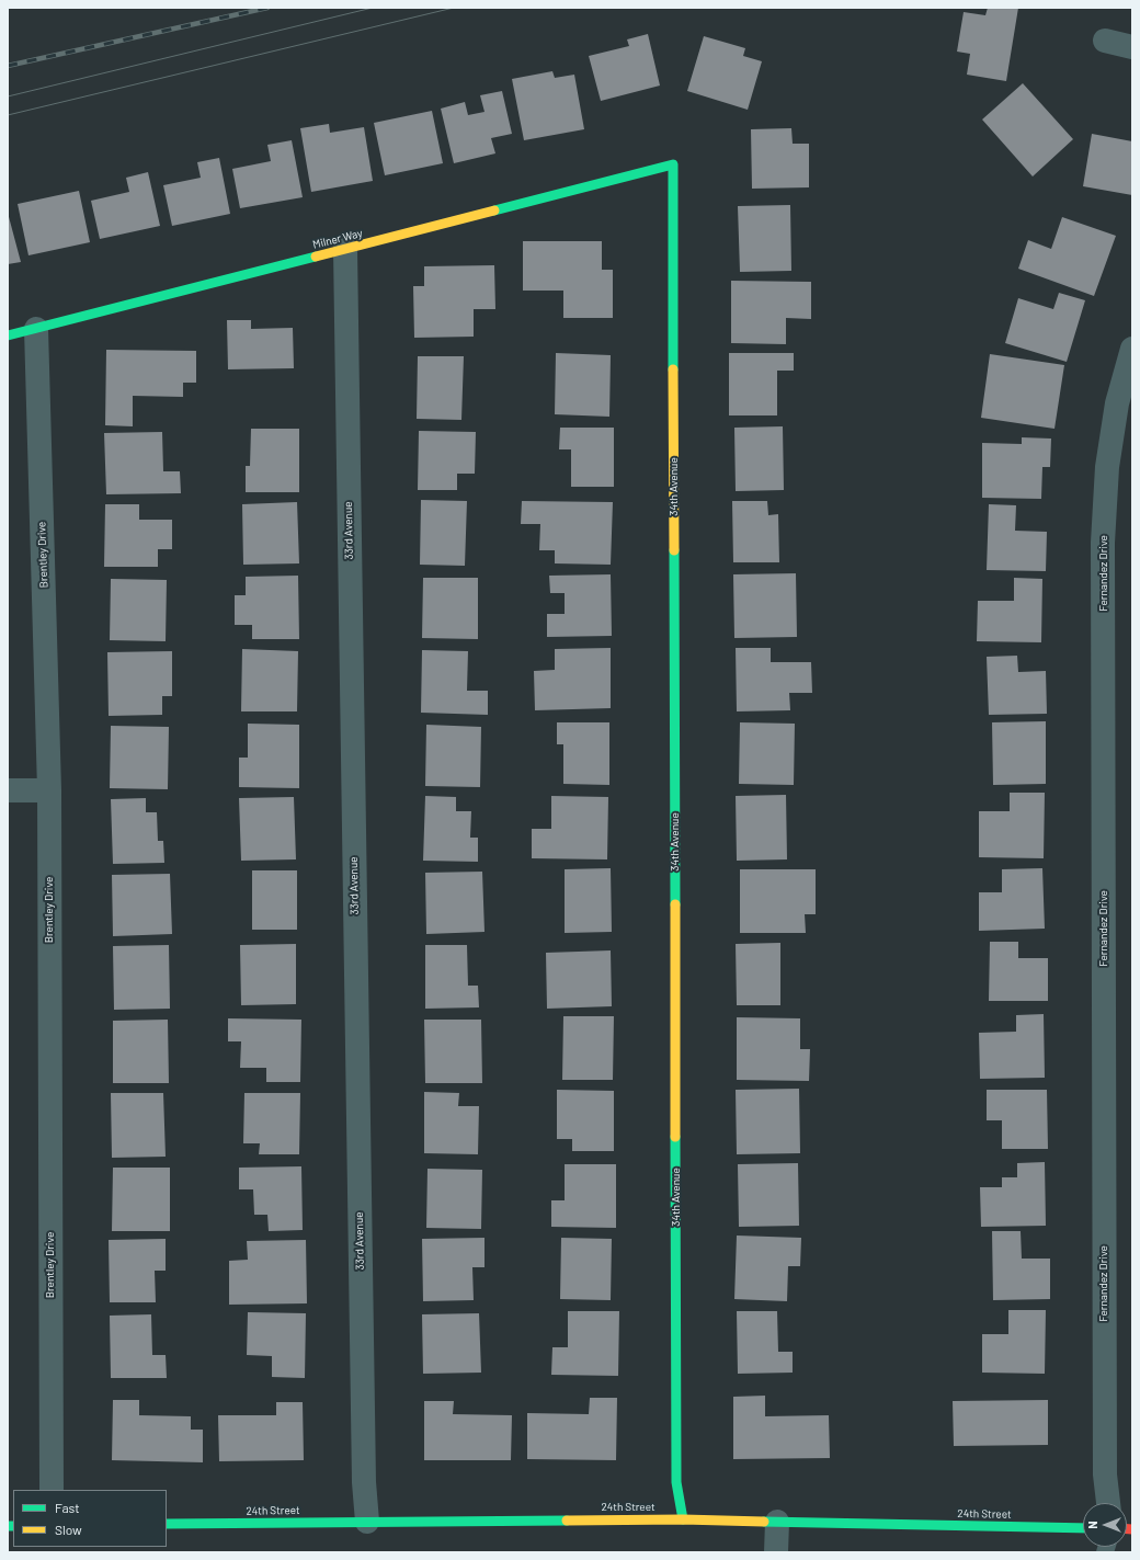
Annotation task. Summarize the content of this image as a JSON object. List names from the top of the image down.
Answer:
{
  "streets": {
    "street": [
      "Milner Way",
      "34th Avenue",
      "33rd Avenue",
      "Brentley Drive",
      "Fernandez Drive",
      "24th Street"
    ]
  },
  "crossings": [
    ["Milner Way", "34th Avenue"],
    ["Milner Way", "33rd Avenue"],
    ["Milner Way", "Brentley Drive"],
    ["34th Avenue", "24th Street"],
    ["33rd Avenue", "24th Street"]
  ],
  "legend": ["Fast", "Slow"],
  "north": "left"
}
